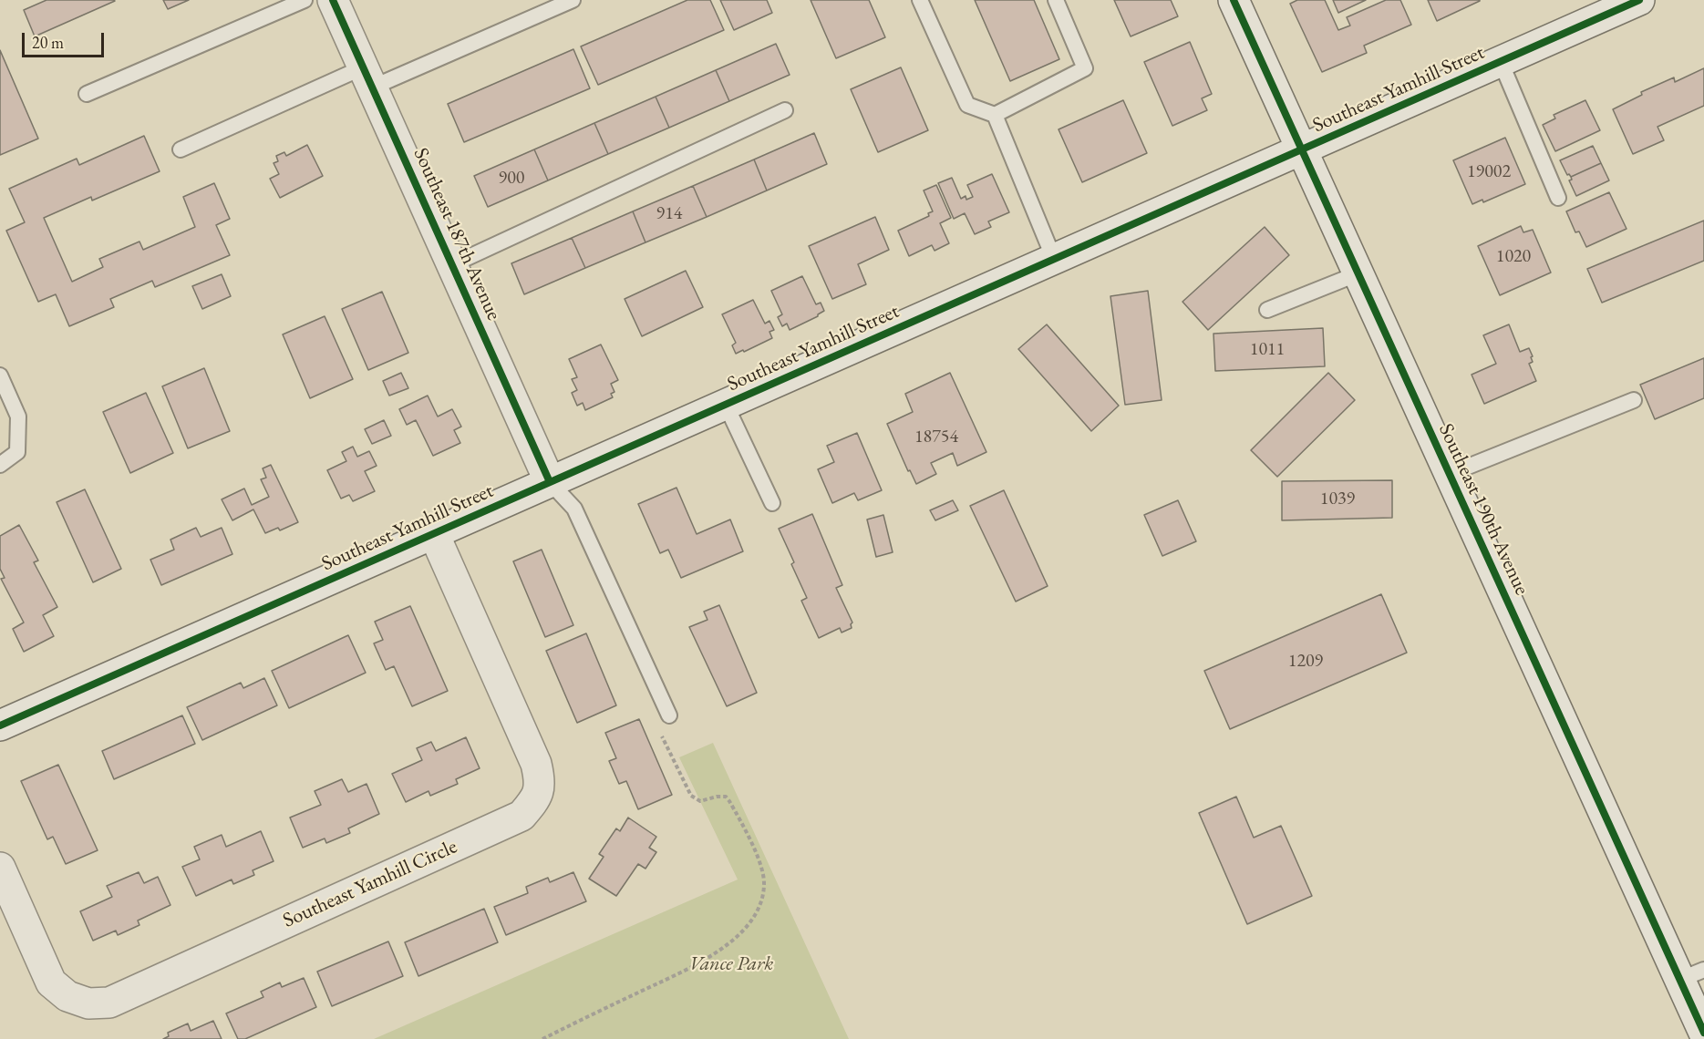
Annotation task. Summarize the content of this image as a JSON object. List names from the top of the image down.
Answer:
{
  "streets": {
    "street": [
      "Southeast Yamhill Street",
      "Southeast 187th Avenue",
      "Southeast 190th Avenue",
      "Southeast Yamhill Circle"
    ]
  },
  "crossings": [
    ["Southeast Yamhill Street", "Southeast 187th Avenue"],
    ["Southeast Yamhill Street", "Southeast 190th Avenue"],
    ["Southeast Yamhill Street", "Southeast Yamhill Circle"]
  ],
  "parks": ["Vance Park"],
  "house_numbers": [
    "19002",
    "900",
    "914",
    "1020",
    "1011",
    "18754",
    "1039",
    "1209"
  ],
  "scale_bar": "20 m"
}
